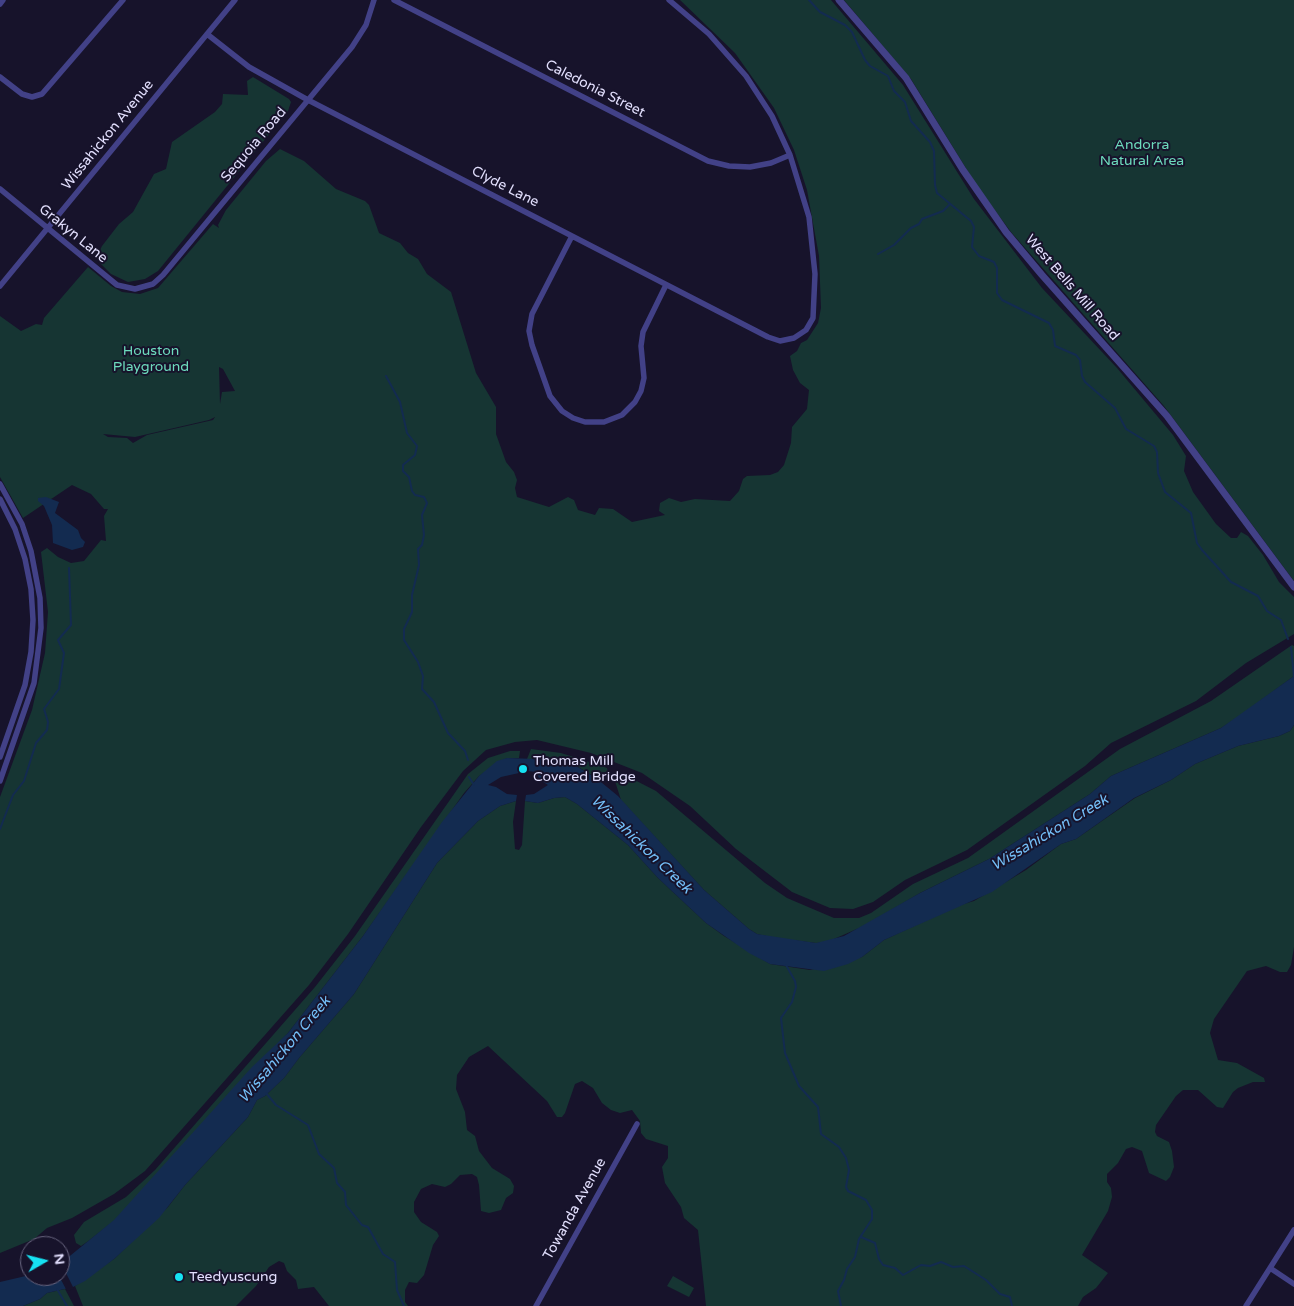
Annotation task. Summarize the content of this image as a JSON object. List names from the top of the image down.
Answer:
{
  "streets": {
    "street": [
      "Caledonia Street",
      "Wissahickon Avenue",
      "Sequoia Road",
      "Clyde Lane",
      "Grakyn Lane",
      "West Bells Mill Road",
      "Towanda Avenue"
    ]
  },
  "crossings": [
    ["Caledonia Street", "Clyde Lane"],
    ["Wissahickon Avenue", "Clyde Lane"],
    ["Wissahickon Avenue", "Grakyn Lane"],
    ["Sequoia Road", "Clyde Lane"],
    ["Sequoia Road", "Grakyn Lane"]
  ],
  "water": ["Wissahickon Creek"],
  "parks": ["Andorra Natural Area", "Houston Playground"],
  "places": ["Thomas Mill Covered Bridge", "Teedyuscung"],
  "north": "right"
}
